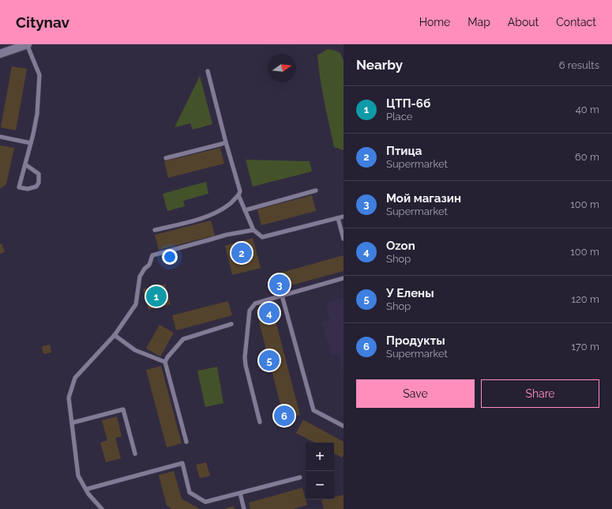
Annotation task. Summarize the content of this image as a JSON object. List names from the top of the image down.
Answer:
{
  "north": "right",
  "page": {
    "header": "Citynav",
    "nav": [
      "Home",
      "Map",
      "About",
      "Contact"
    ],
    "heading": ["Nearby", "6 results"],
    "list": [
      {
        "mark": "1",
        "name": "ЦТП-6б",
        "note": "Place",
        "value": "40 m"
      },
      {
        "mark": "2",
        "name": "Птица",
        "note": "Supermarket",
        "value": "60 m"
      },
      {
        "mark": "3",
        "name": "Мой магазин",
        "note": "Supermarket",
        "value": "100 m"
      },
      {
        "mark": "4",
        "name": "Ozon",
        "note": "Shop",
        "value": "100 m"
      },
      {
        "mark": "5",
        "name": "У Елены",
        "note": "Shop",
        "value": "120 m"
      },
      {
        "mark": "6",
        "name": "Продукты",
        "note": "Supermarket",
        "value": "170 m"
      }
    ],
    "pins": [
      "2",
      "3",
      "1",
      "4",
      "5",
      "6"
    ],
    "buttons": ["Save", "Share"],
    "map_buttons": ["+", "−"]
  }
}
